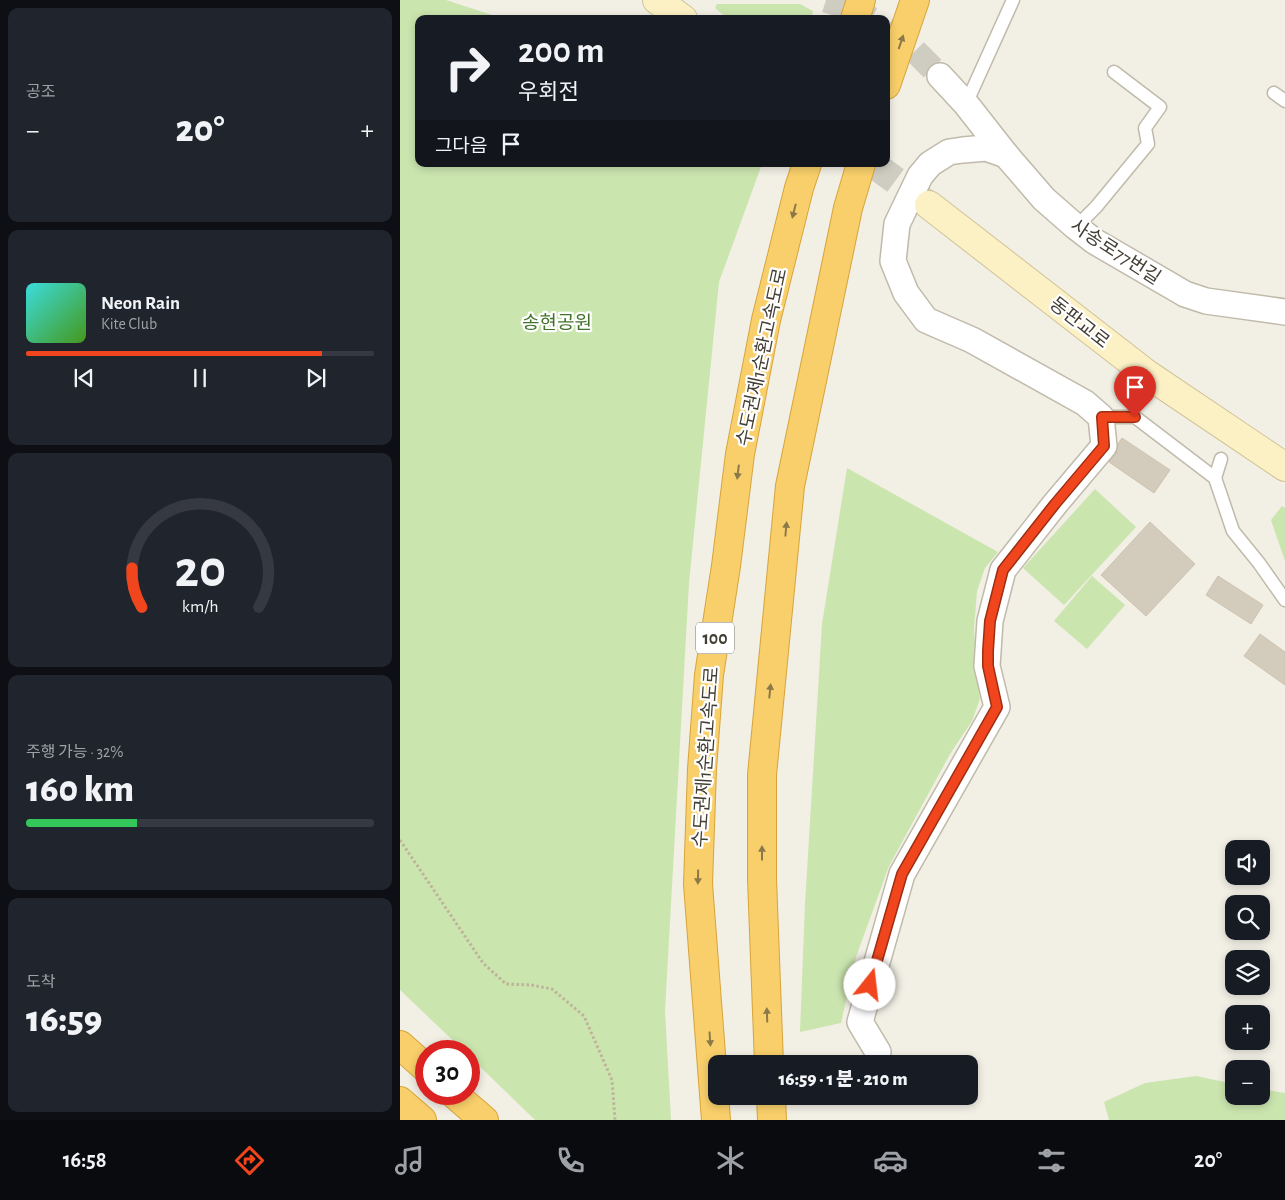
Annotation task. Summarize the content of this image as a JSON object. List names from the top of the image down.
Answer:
{
  "streets": {
    "highway": ["수도권제1순환고속도로", "100"],
    "main road": ["동판교로"],
    "street": ["사송로77번길"]
  },
  "parks": ["송현공원"],
  "page": {
    "tile": [
      "공조",
      ["주행 가능 · 32%", "160 km"],
      ["도착", "16:59"]
    ],
    "turn": ["200 m", "우회전"],
    "heat": ["−", "20°", "+"],
    "then": "그다음",
    "song": ["Neon Rain", "Kite Club"],
    "map_buttons": ["+", "−"],
    "limit": "30",
    "trip": "16:59 · 1 분 · 210 m",
    "tabs": ["16:58", "20°"],
    "gauge": ["20", "km/h"]
  }
}
